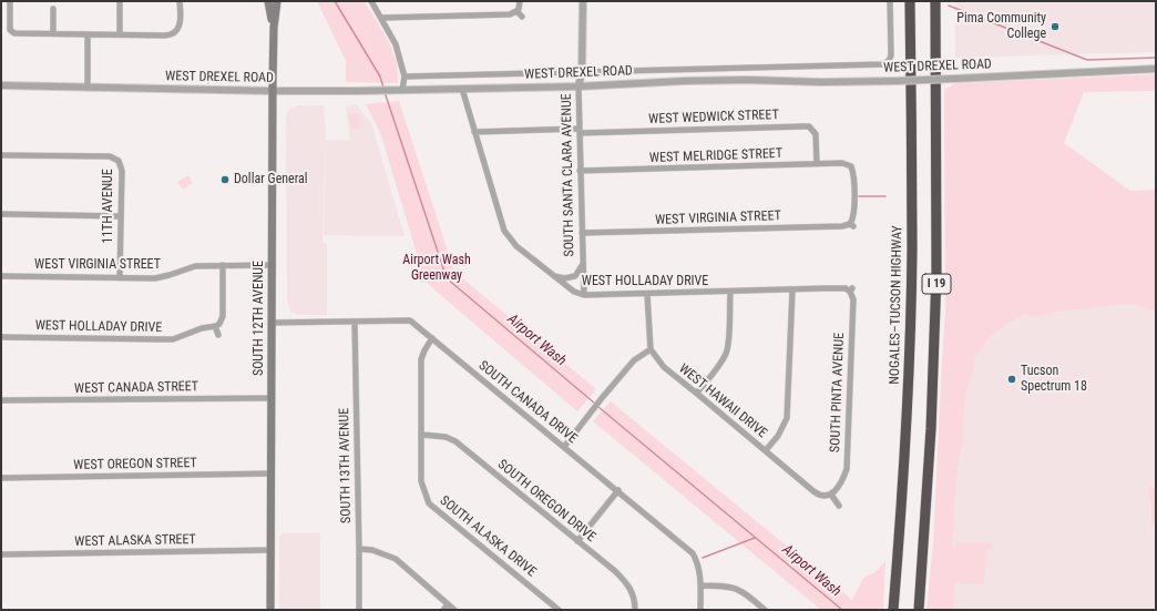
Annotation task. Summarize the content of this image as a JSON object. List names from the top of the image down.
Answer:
{
  "streets": {
    "highway": ["I 19", "NOGALES–TUCSON HIGHWAY"],
    "main road": ["SOUTH 12TH AVENUE"],
    "street": [
      "WEST DREXEL ROAD",
      "WEST WEDWICK STREET",
      "WEST MELRIDGE STREET",
      "SOUTH SANTA CLARA AVENUE",
      "11TH AVENUE",
      "WEST VIRGINIA STREET",
      "WEST HOLLADAY DRIVE",
      "WEST CANADA STREET",
      "SOUTH PINTA AVENUE",
      "WEST HAWAII DRIVE",
      "SOUTH CANADA DRIVE",
      "WEST OREGON STREET",
      "SOUTH 13TH AVENUE",
      "SOUTH OREGON DRIVE",
      "SOUTH ALASKA DRIVE",
      "WEST ALASKA STREET"
    ]
  },
  "crossings": [
    ["WEST DREXEL ROAD", "SOUTH SANTA CLARA AVENUE"],
    ["WEST DREXEL ROAD", "WEST HOLLADAY DRIVE"],
    ["WEST DREXEL ROAD", "SOUTH 12TH AVENUE"],
    ["WEST WEDWICK STREET", "WEST MELRIDGE STREET"],
    ["WEST WEDWICK STREET", "SOUTH SANTA CLARA AVENUE"],
    ["WEST WEDWICK STREET", "WEST HOLLADAY DRIVE"],
    ["WEST MELRIDGE STREET", "SOUTH SANTA CLARA AVENUE"],
    ["WEST MELRIDGE STREET", "WEST VIRGINIA STREET"],
    ["SOUTH SANTA CLARA AVENUE", "WEST VIRGINIA STREET"],
    ["SOUTH SANTA CLARA AVENUE", "WEST HOLLADAY DRIVE"],
    ["11TH AVENUE", "WEST VIRGINIA STREET"],
    ["WEST VIRGINIA STREET", "SOUTH 12TH AVENUE"],
    ["WEST HOLLADAY DRIVE", "SOUTH PINTA AVENUE"],
    ["SOUTH 12TH AVENUE", "WEST CANADA STREET"],
    ["SOUTH 12TH AVENUE", "SOUTH CANADA DRIVE"],
    ["SOUTH 12TH AVENUE", "WEST OREGON STREET"],
    ["SOUTH 12TH AVENUE", "WEST ALASKA STREET"],
    ["SOUTH PINTA AVENUE", "WEST HAWAII DRIVE"],
    ["SOUTH CANADA DRIVE", "SOUTH 13TH AVENUE"],
    ["SOUTH CANADA DRIVE", "SOUTH ALASKA DRIVE"],
    ["SOUTH OREGON DRIVE", "SOUTH ALASKA DRIVE"]
  ],
  "water": ["Airport Wash"],
  "parks": ["Airport Wash Greenway"],
  "places": ["Pima Community College", "Dollar General", "Tucson Spectrum 18"]
}
